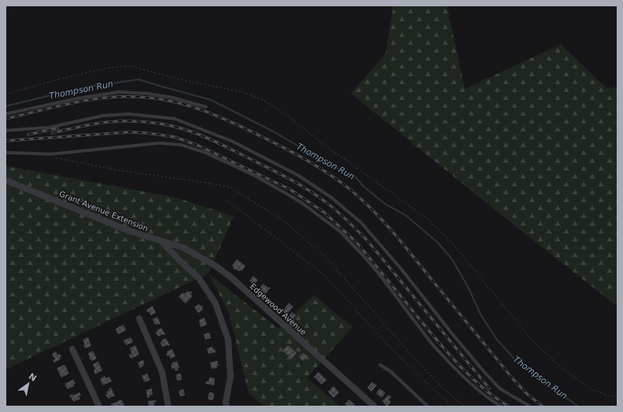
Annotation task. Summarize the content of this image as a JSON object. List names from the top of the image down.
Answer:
{
  "streets": {
    "street": ["Grant Avenue Extension", "Edgewood Avenue"]
  },
  "crossings": [
    ["Grant Avenue Extension", "Edgewood Avenue"]
  ],
  "water": ["Thompson Run"],
  "north": "top right"
}
